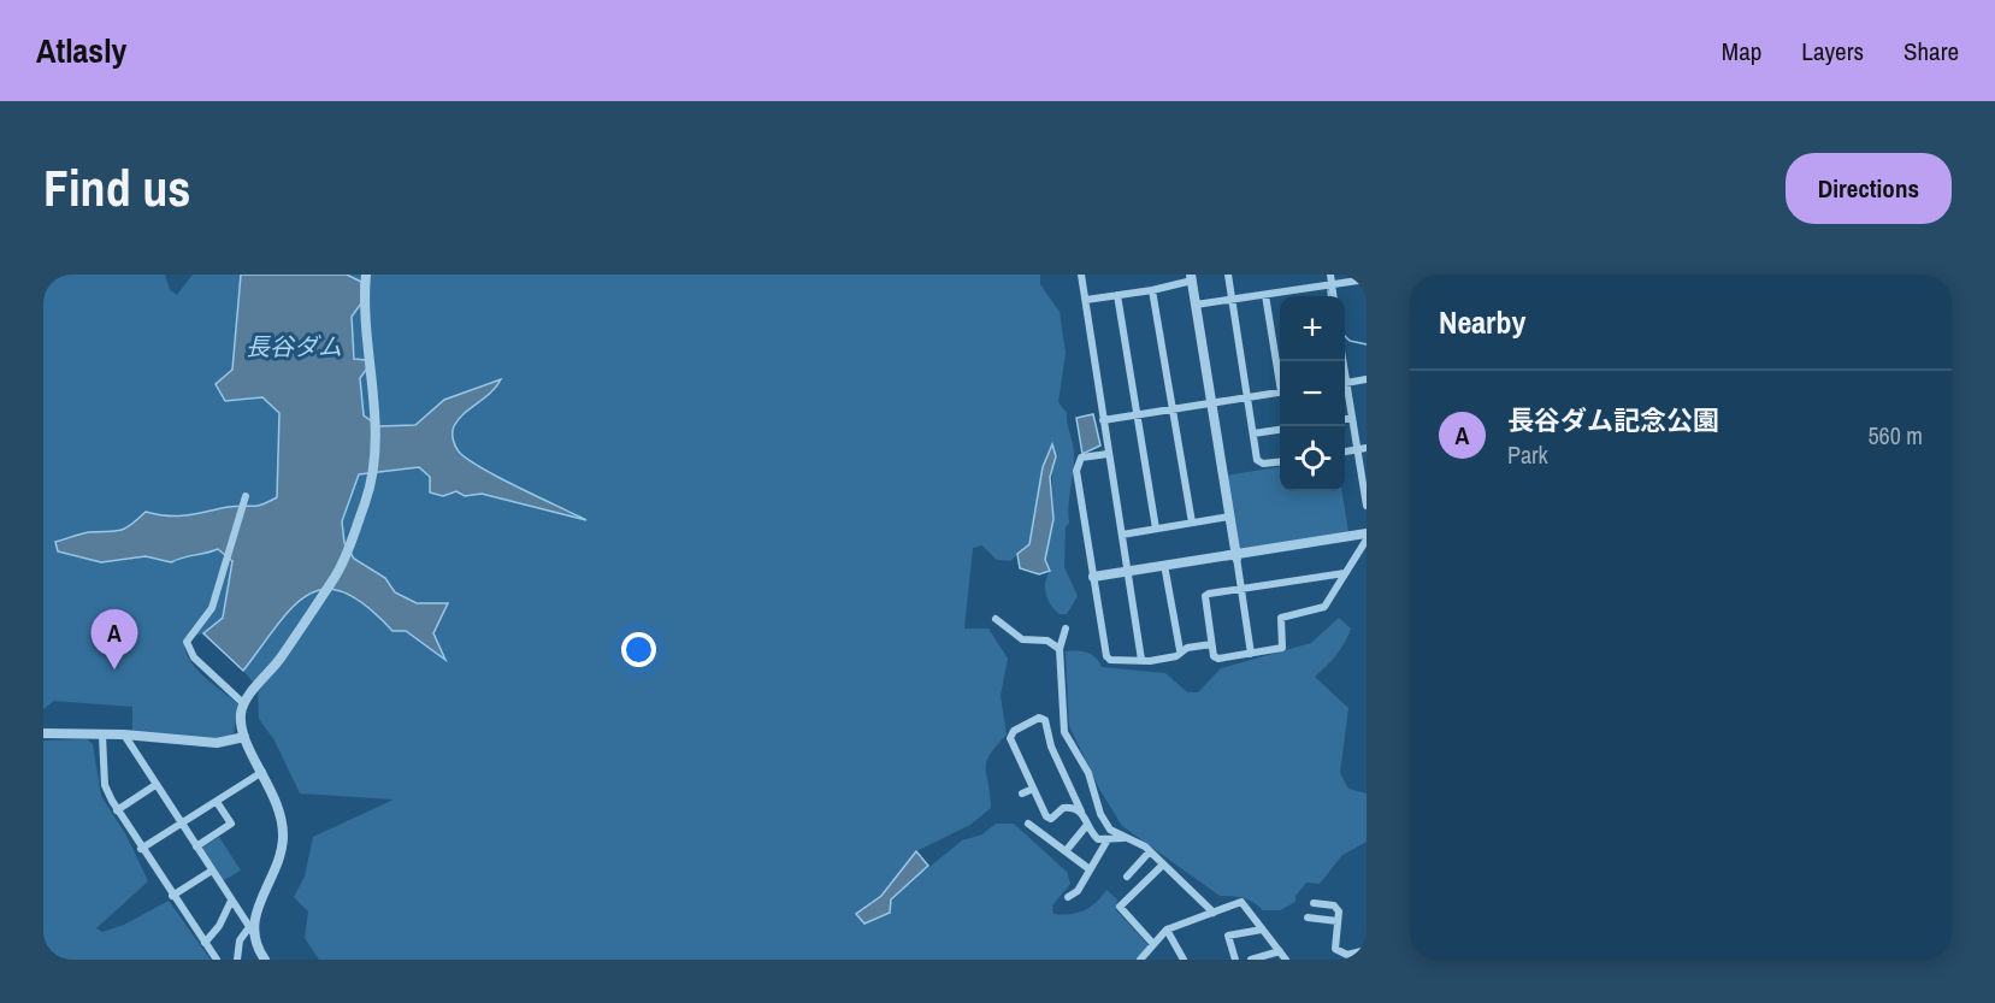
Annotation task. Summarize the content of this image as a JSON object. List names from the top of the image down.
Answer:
{
  "water": ["長谷ダム"],
  "page": {
    "header": "Atlasly",
    "nav": ["Map", "Layers", "Share"],
    "buttons": "Directions",
    "title": "Find us",
    "heading": "Nearby",
    "map_buttons": ["+", "−"],
    "list": [
      {
        "mark": "A",
        "name": "長谷ダム記念公園",
        "note": "Park",
        "value": "560 m"
      }
    ],
    "pins": "A"
  }
}
